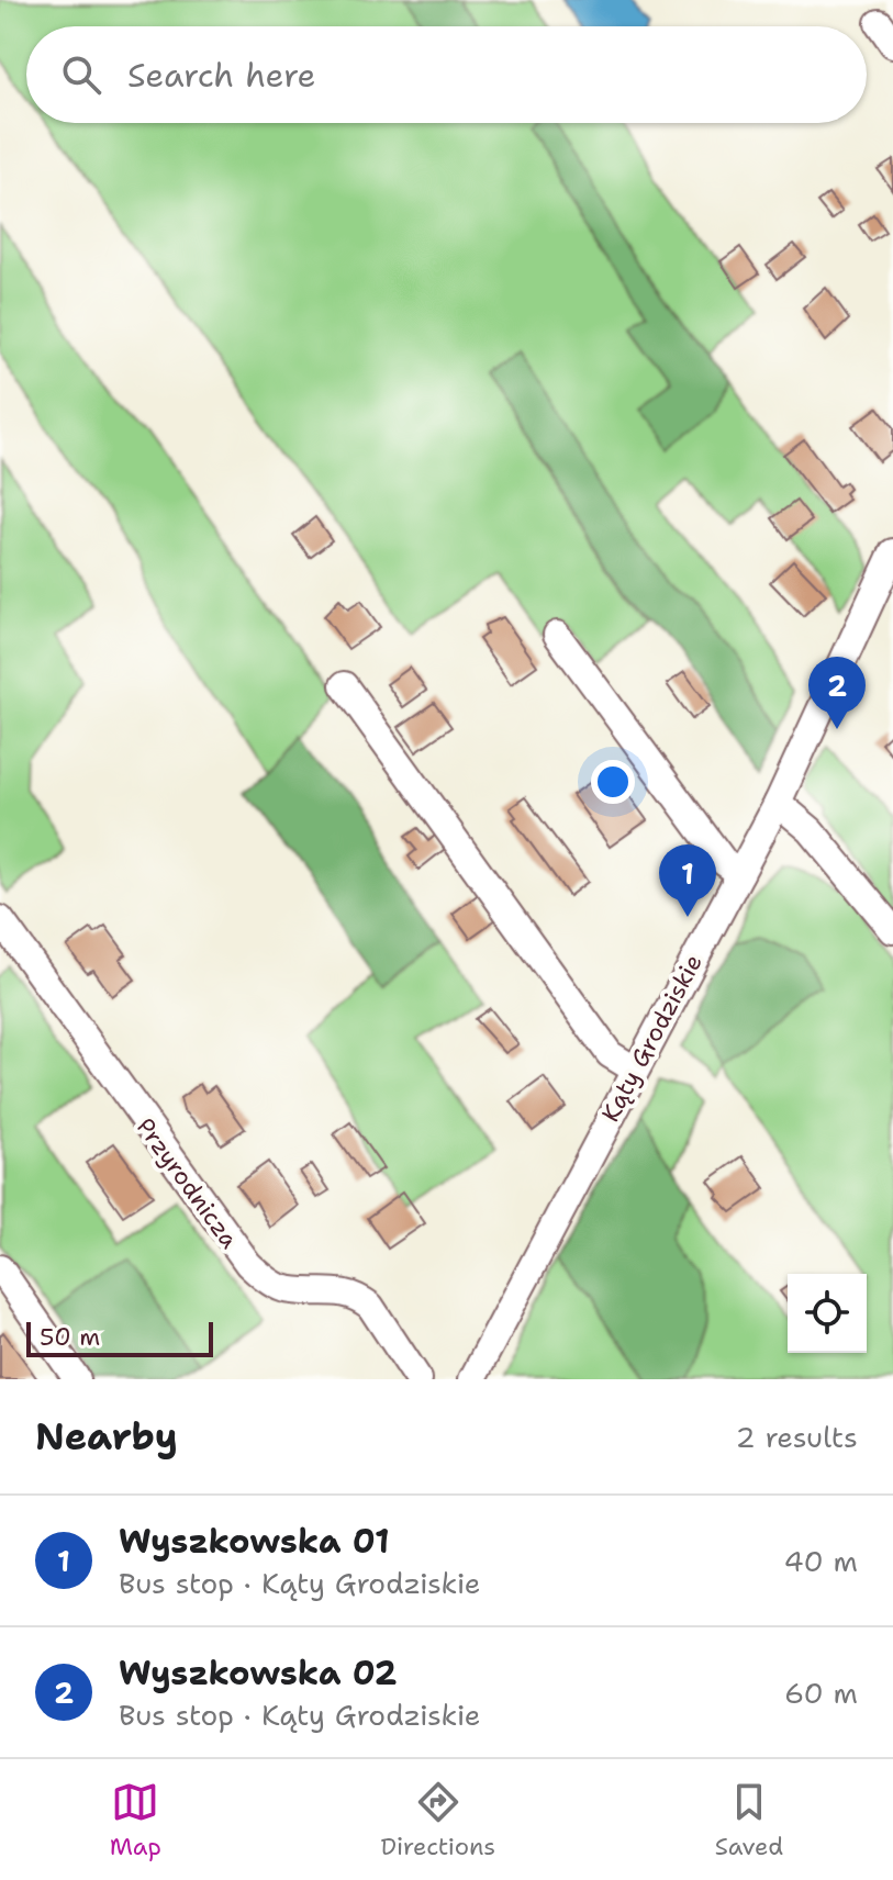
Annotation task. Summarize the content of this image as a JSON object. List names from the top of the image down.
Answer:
{
  "streets": {
    "street": ["Kąty Grodziskie", "Przyrodnicza"]
  },
  "scale_bar": "50 m",
  "page": {
    "search": "Search here",
    "pins": ["2", "1"],
    "scale": "50 m",
    "heading": ["Nearby", "2 results"],
    "list": [
      {
        "mark": "1",
        "name": "Wyszkowska 01",
        "note": "Bus stop · Kąty Grodziskie",
        "value": "40 m"
      },
      {
        "mark": "2",
        "name": "Wyszkowska 02",
        "note": "Bus stop · Kąty Grodziskie",
        "value": "60 m"
      }
    ],
    "nav": ["Map", "Directions", "Saved"]
  }
}
